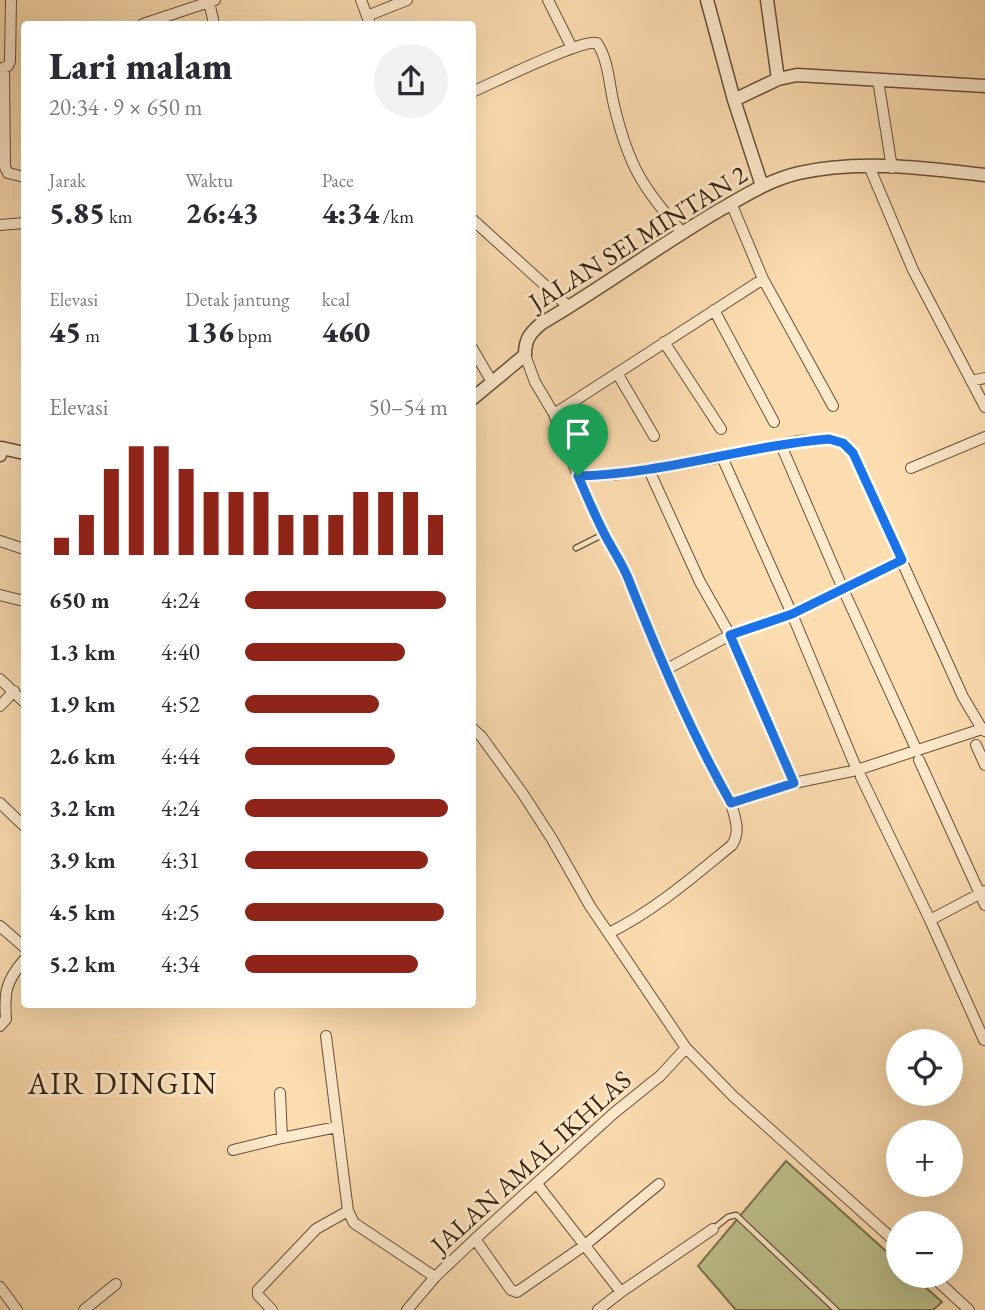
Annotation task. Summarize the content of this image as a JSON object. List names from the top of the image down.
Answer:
{
  "streets": {
    "street": ["JALAN SEI MINTAN 2", "JALAN AMAL IKHLAS"]
  },
  "districts": ["AIR DINGIN"],
  "page": {
    "heading": ["Lari malam", "20:34 · 9 × 650 m"],
    "stats": [
      ["Jarak", "5.85 km"],
      ["Waktu", "26:43"],
      ["Pace", "4:34 /km"],
      ["Elevasi", "45 m"],
      ["Detak jantung", "136 bpm"],
      ["kcal", "460"]
    ],
    "chart": ["Elevasi", "50–54 m"],
    "list": [
      {
        "name": "650 m",
        "note": "4:24"
      },
      {
        "name": "1.3 km",
        "note": "4:40"
      },
      {
        "name": "1.9 km",
        "note": "4:52"
      },
      {
        "name": "2.6 km",
        "note": "4:44"
      },
      {
        "name": "3.2 km",
        "note": "4:24"
      },
      {
        "name": "3.9 km",
        "note": "4:31"
      },
      {
        "name": "4.5 km",
        "note": "4:25"
      },
      {
        "name": "5.2 km",
        "note": "4:34"
      }
    ],
    "map_buttons": ["+", "−"]
  }
}
